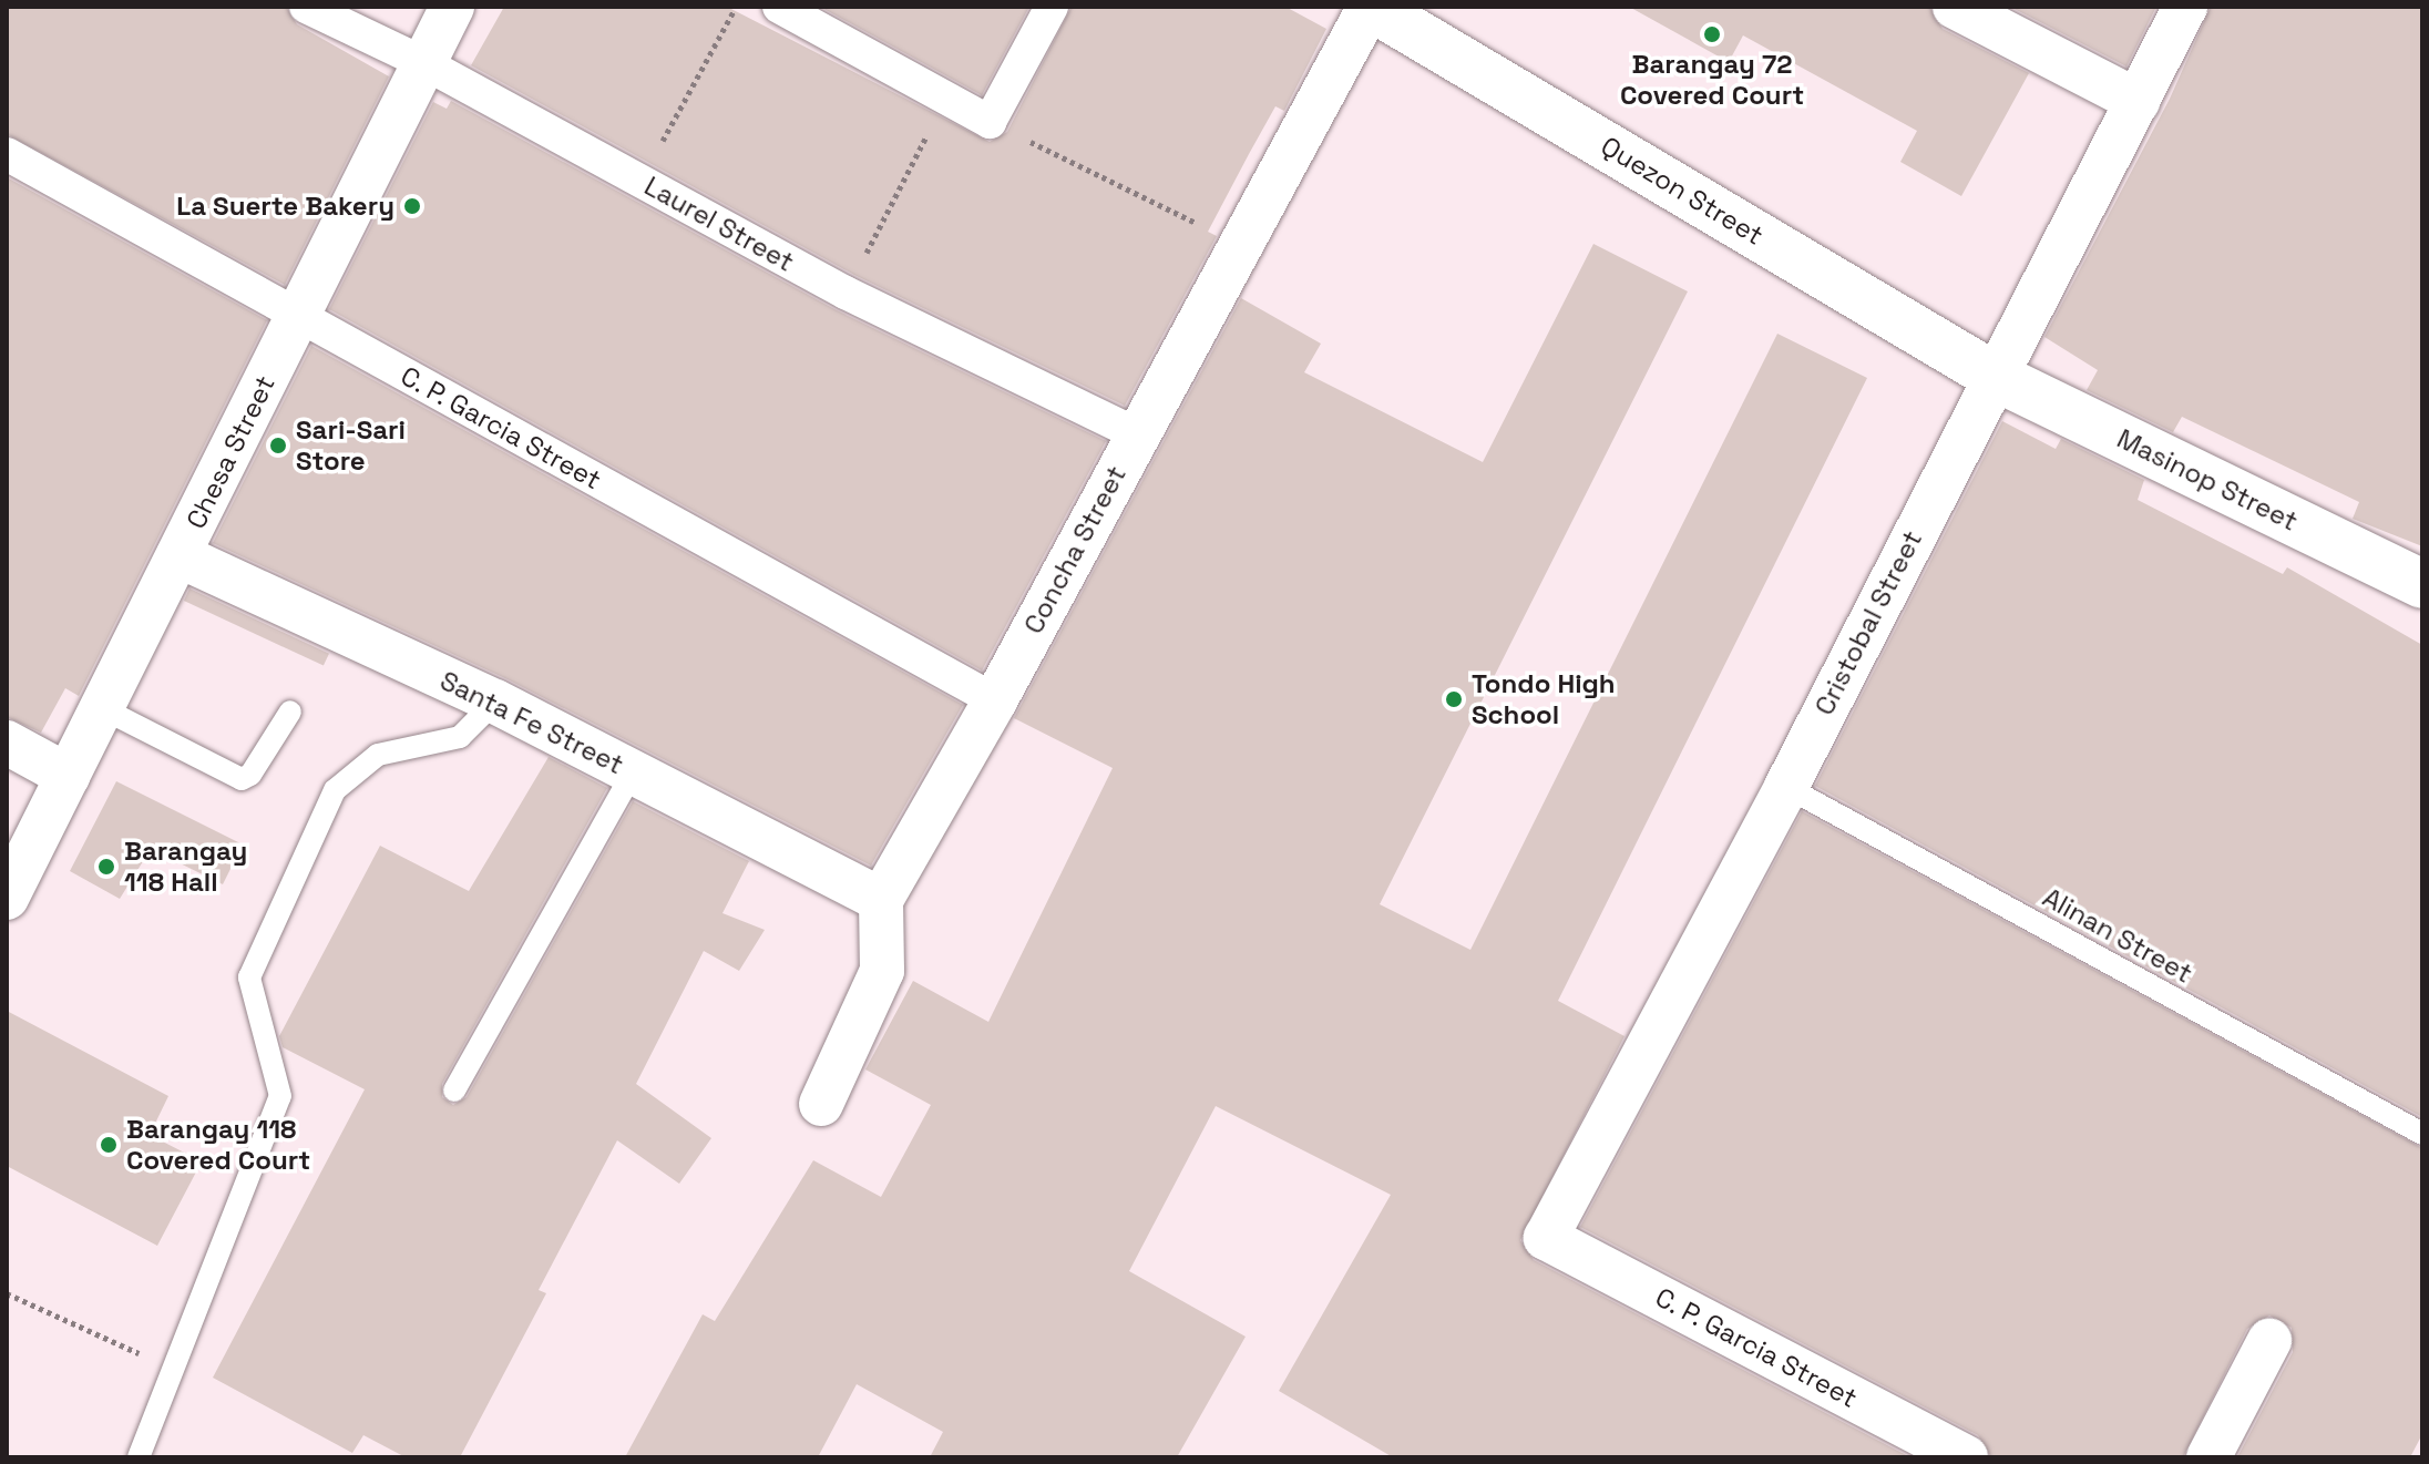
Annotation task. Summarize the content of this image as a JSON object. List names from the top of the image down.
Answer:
{
  "streets": {
    "street": [
      "Quezon Street",
      "Laurel Street",
      "C. P. Garcia Street",
      "Chesa Street",
      "Masinop Street",
      "Concha Street",
      "Cristobal Street",
      "Santa Fe Street"
    ],
    "lane": ["Alinan Street"]
  },
  "crossings": [
    ["Quezon Street", "Masinop Street"],
    ["Quezon Street", "Concha Street"],
    ["Quezon Street", "Cristobal Street"],
    ["Laurel Street", "Chesa Street"],
    ["Laurel Street", "Concha Street"],
    ["C. P. Garcia Street", "Chesa Street"],
    ["C. P. Garcia Street", "Concha Street"],
    ["C. P. Garcia Street", "Cristobal Street"],
    ["Chesa Street", "Santa Fe Street"],
    ["Masinop Street", "Cristobal Street"],
    ["Concha Street", "Santa Fe Street"],
    ["Cristobal Street", "Alinan Street"]
  ],
  "places": [
    "Barangay 72 Covered Court",
    "La Suerte Bakery",
    "Sari-Sari Store",
    "Tondo High School",
    "Barangay 118 Hall",
    "Barangay 118 Covered Court"
  ]
}
